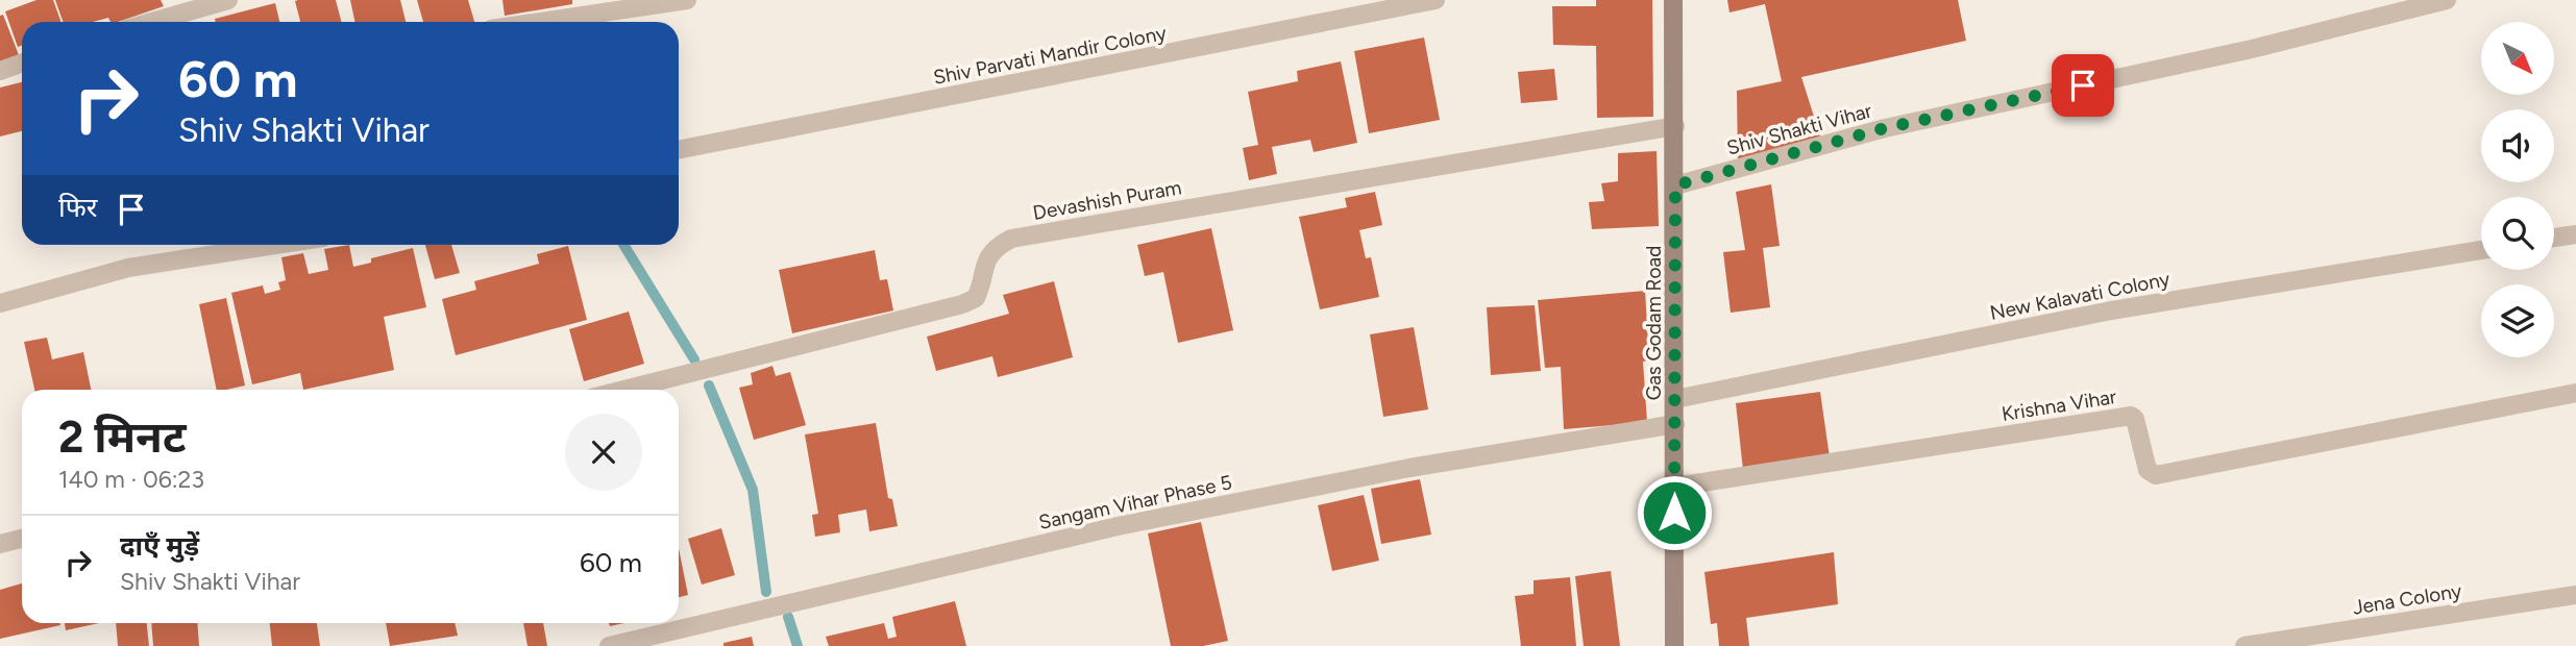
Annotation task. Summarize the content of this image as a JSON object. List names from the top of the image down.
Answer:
{
  "streets": {
    "main road": ["Gas Godam Road"],
    "street": [
      "Shiv Parvati Mandir Colony",
      "Shiv Shakti Vihar",
      "Devashish Puram",
      "New Kalavati Colony",
      "Krishna Vihar",
      "Sangam Vihar Phase 5",
      "Jena Colony"
    ]
  },
  "crossings": [
    ["Shiv Shakti Vihar", "Gas Godam Road"],
    ["Devashish Puram", "Gas Godam Road"],
    ["New Kalavati Colony", "Gas Godam Road"],
    ["Gas Godam Road", "Krishna Vihar"],
    ["Gas Godam Road", "Sangam Vihar Phase 5"]
  ],
  "north": "bottom right",
  "page": {
    "turn": ["60 m", "Shiv Shakti Vihar"],
    "then": "फिर",
    "heading": ["2 मिनट", "140 m · 06:23"],
    "list": [
      {
        "name": "दाएँ मुड़ें",
        "note": "Shiv Shakti Vihar",
        "value": "60 m"
      }
    ]
  }
}
